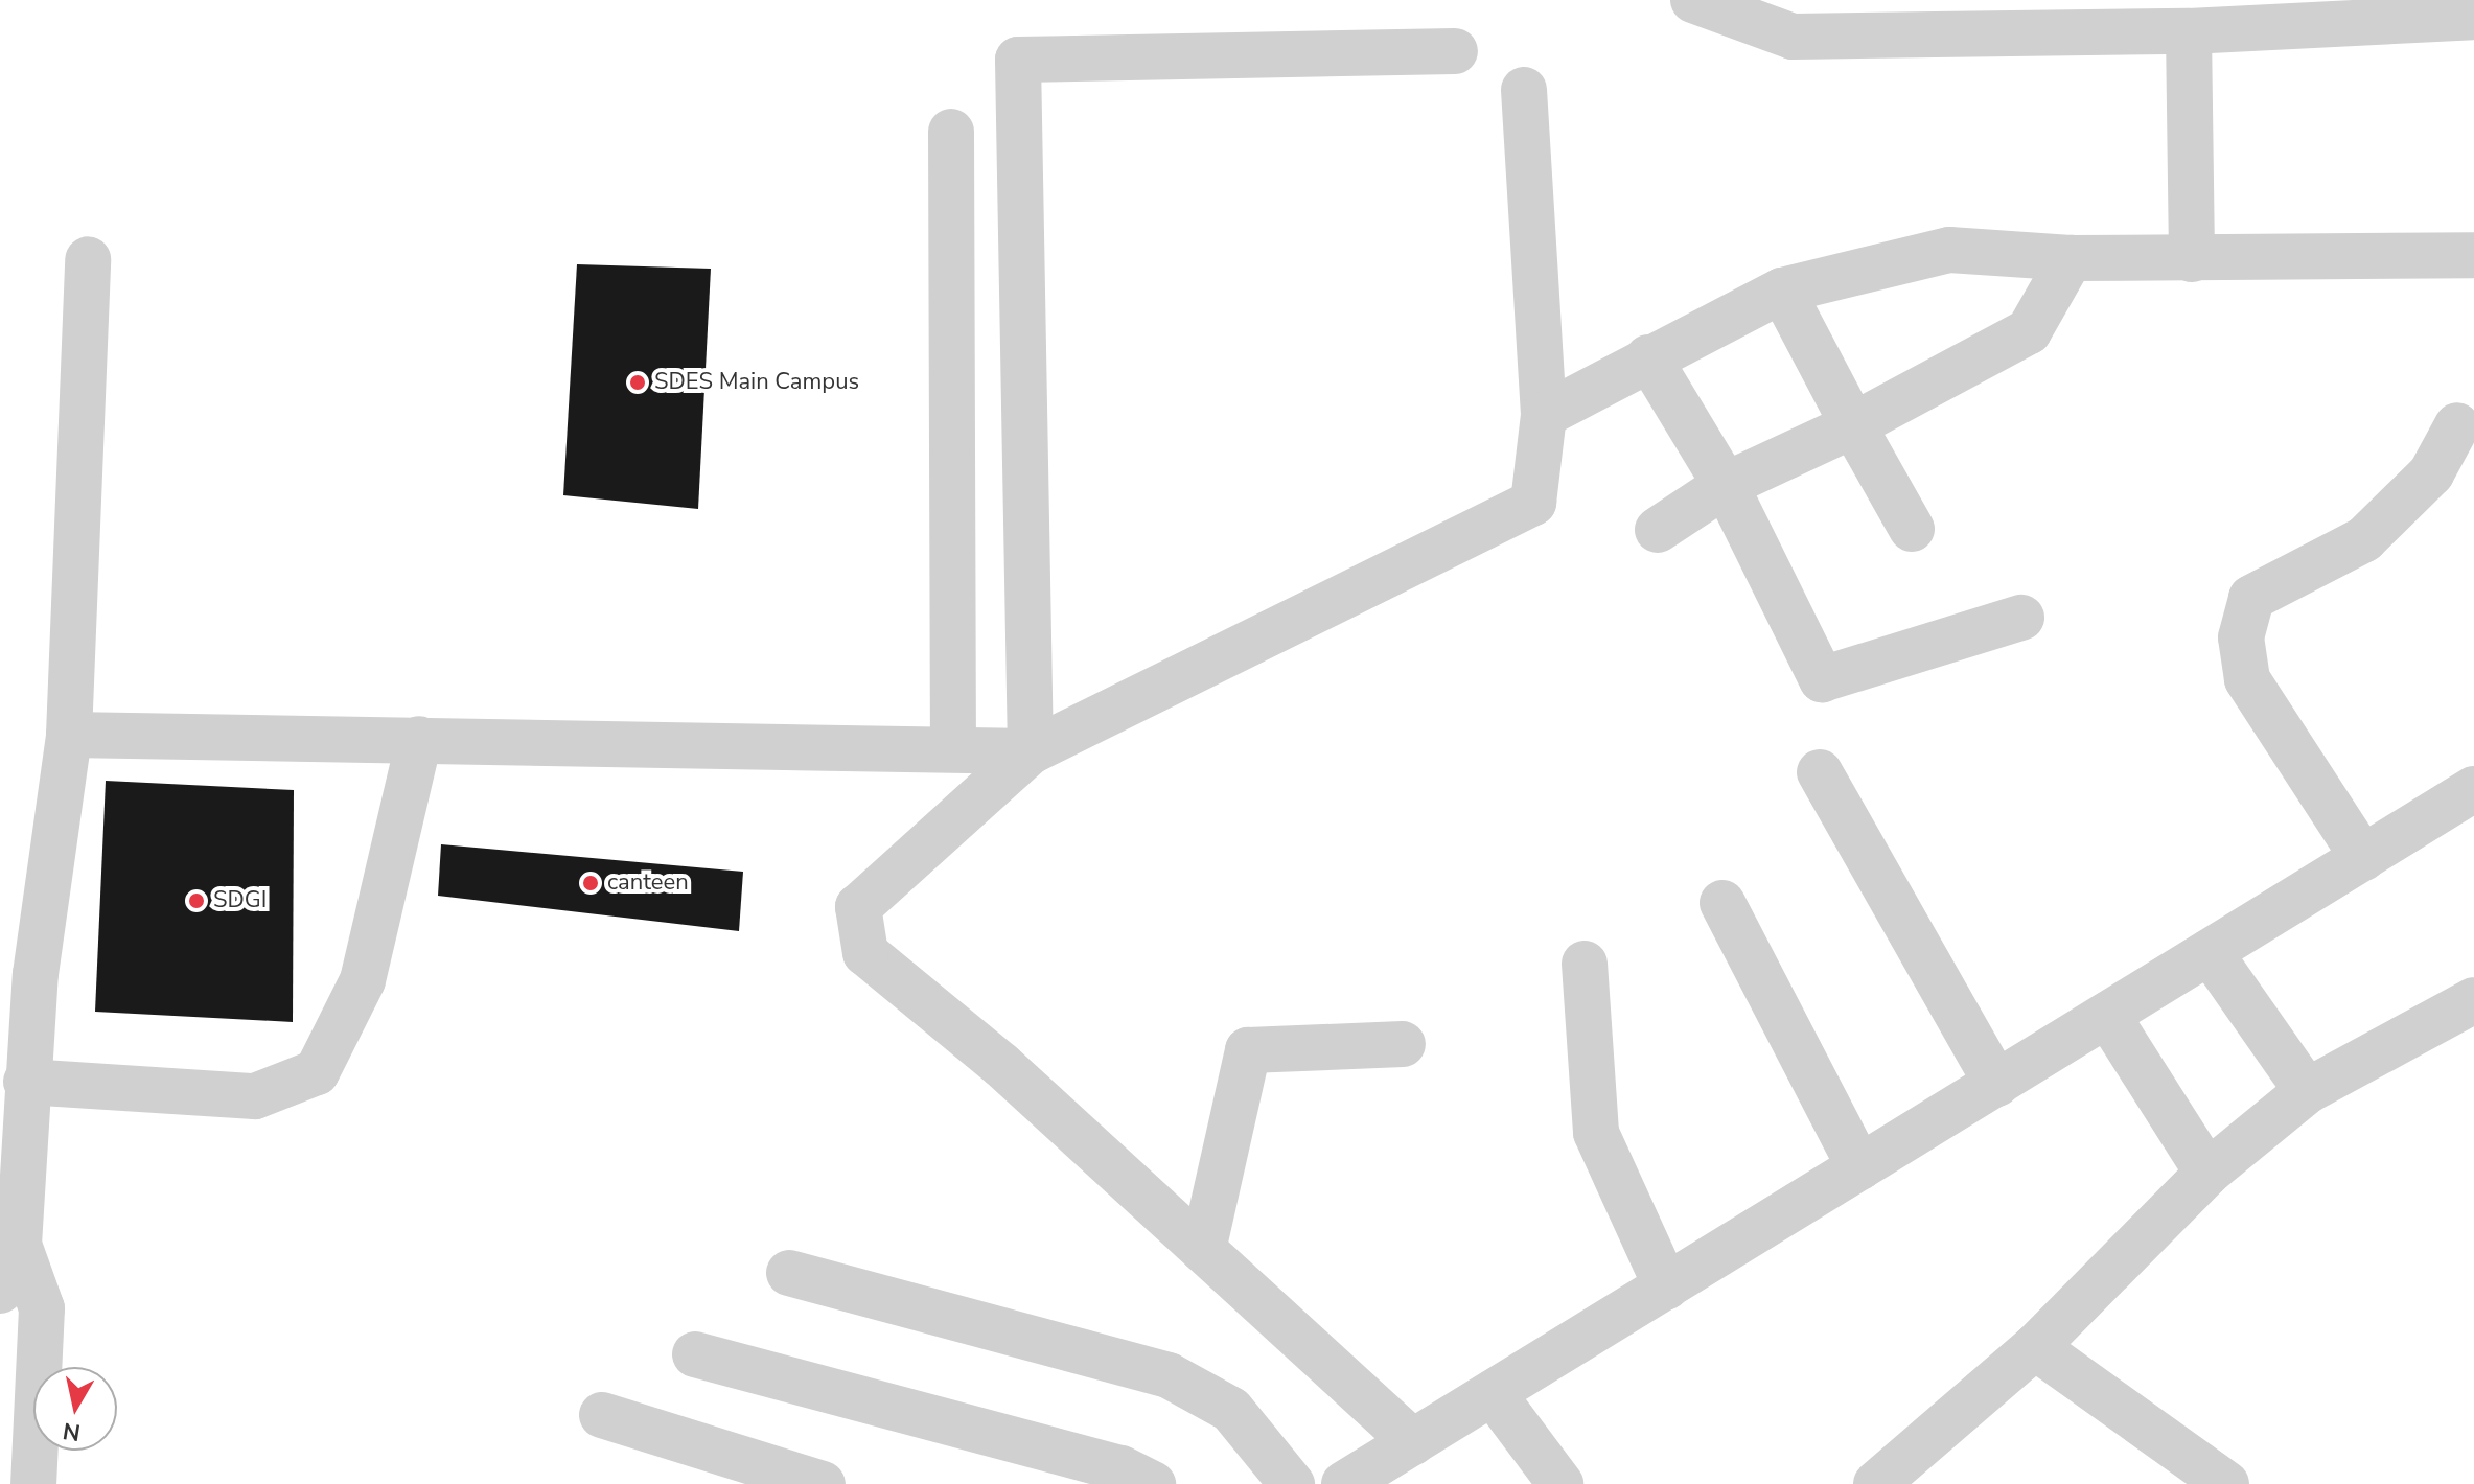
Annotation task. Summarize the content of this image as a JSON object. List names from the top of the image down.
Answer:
{
  "places": ["SDES Main Campus", "canteen", "SDGI"],
  "north": "bottom"
}
